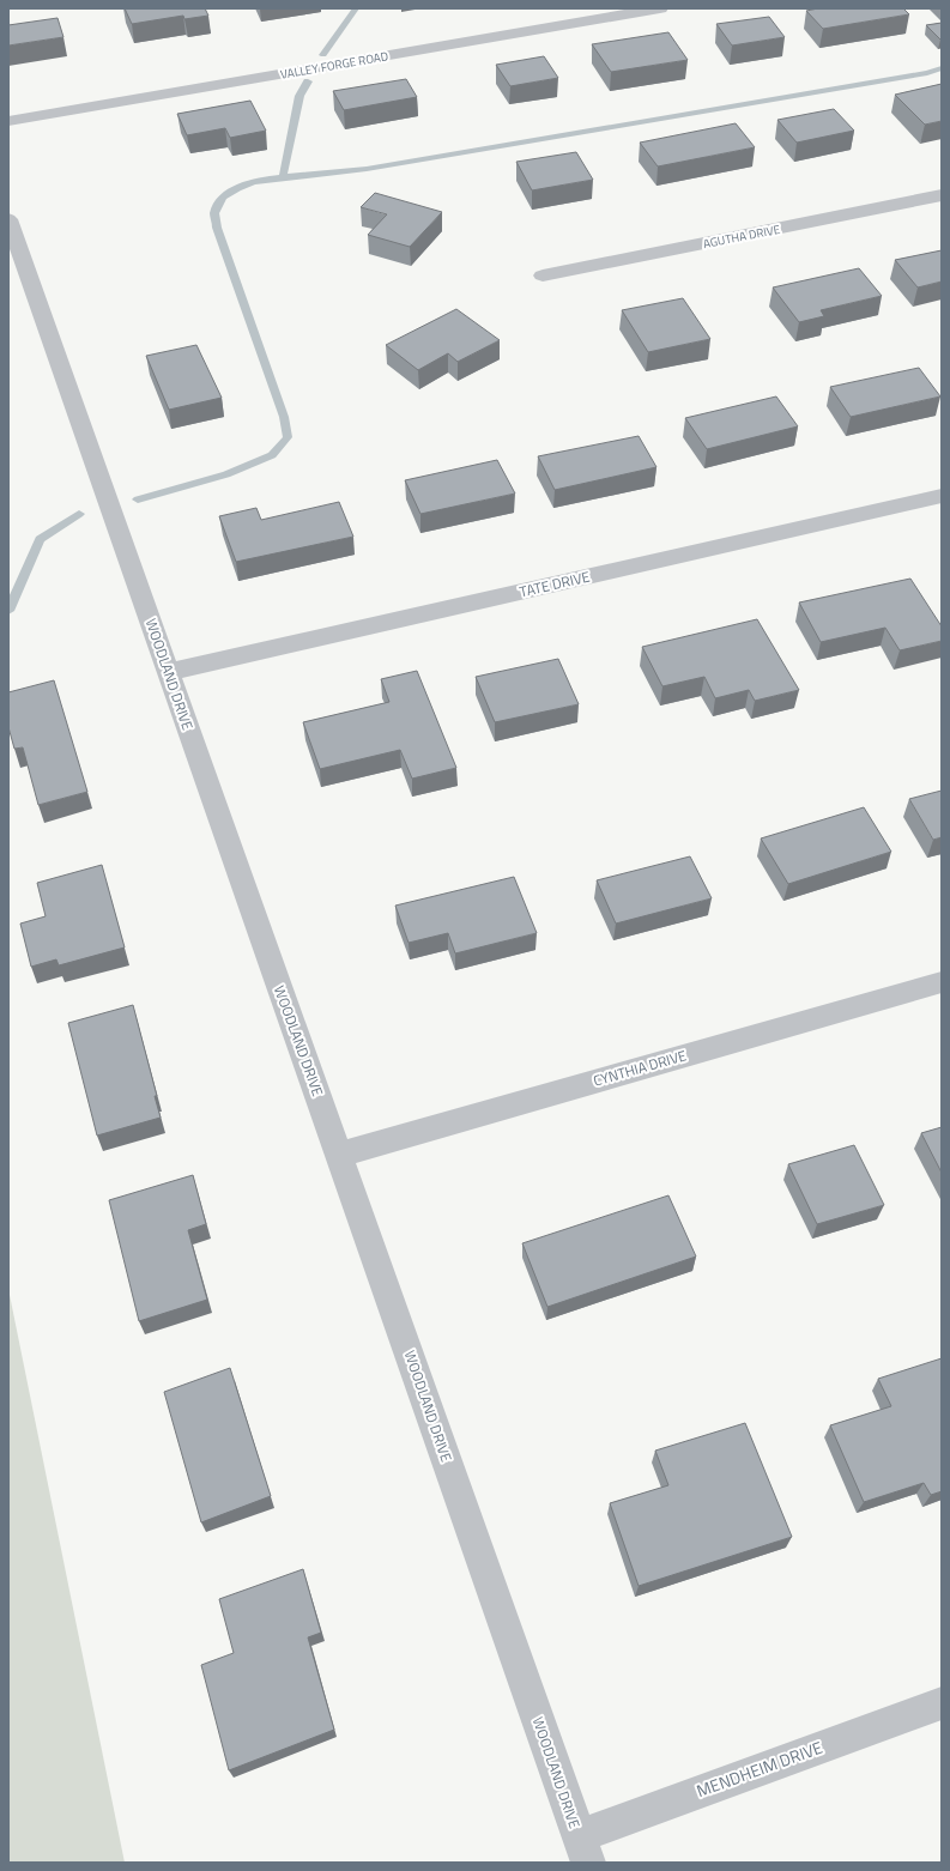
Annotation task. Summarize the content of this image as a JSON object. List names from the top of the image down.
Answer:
{
  "streets": {
    "street": [
      "VALLEY FORGE ROAD",
      "AGUTHA DRIVE",
      "TATE DRIVE",
      "WOODLAND DRIVE",
      "CYNTHIA DRIVE",
      "MENDHEIM DRIVE"
    ]
  },
  "crossings": [
    ["TATE DRIVE", "WOODLAND DRIVE"],
    ["WOODLAND DRIVE", "CYNTHIA DRIVE"],
    ["WOODLAND DRIVE", "MENDHEIM DRIVE"]
  ]
}
